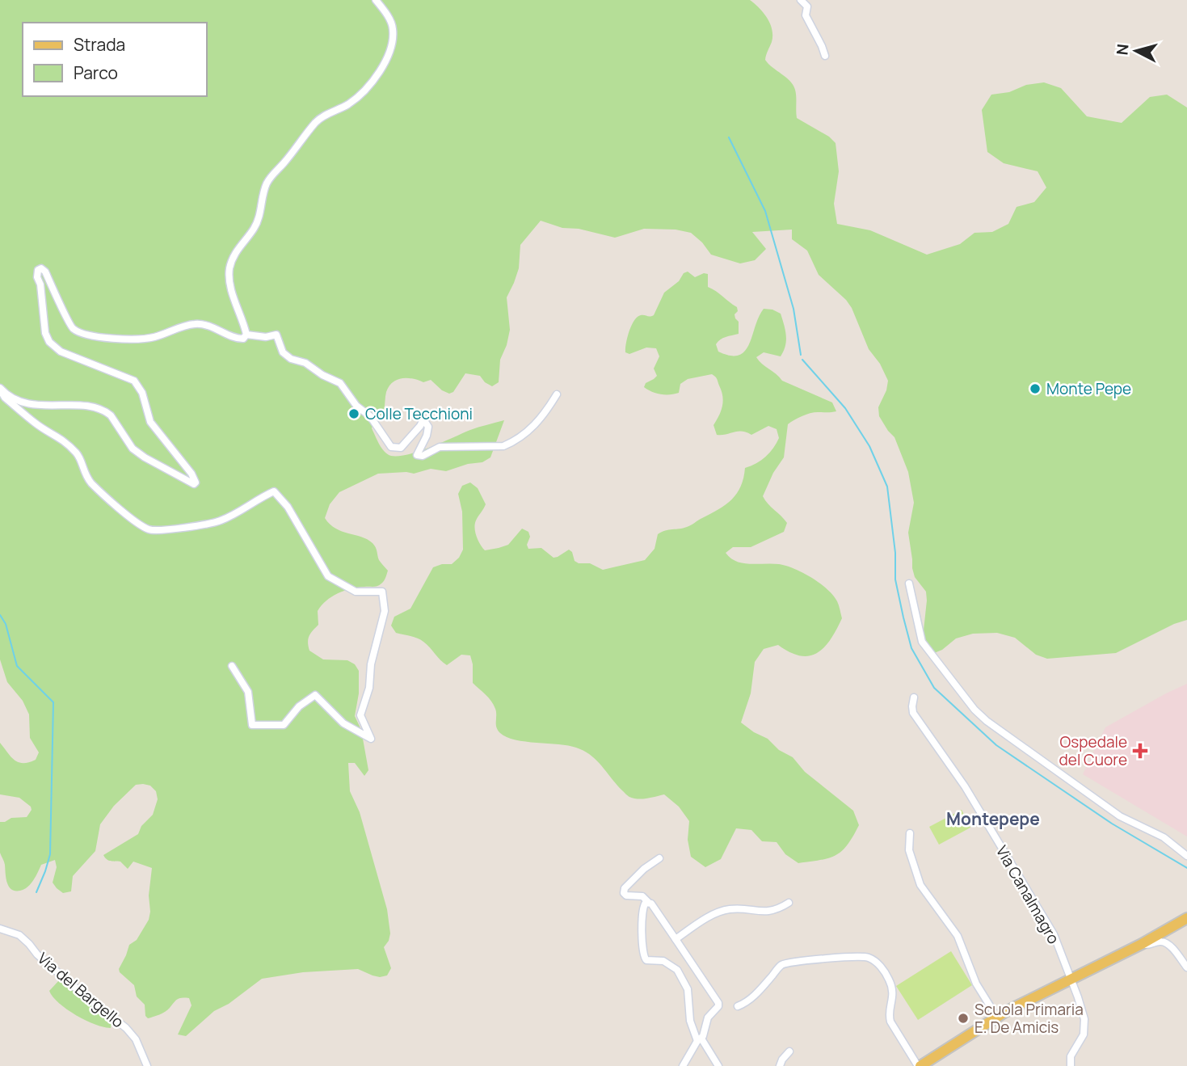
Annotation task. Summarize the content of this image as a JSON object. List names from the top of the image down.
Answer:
{
  "streets": {
    "street": ["Via Canalmagro", "Via del Bargello"]
  },
  "districts": ["Montepepe"],
  "places": {
    "other": ["Monte Pepe", "Colle Tecchioni", "Scuola Primaria E. De Amicis"],
    "health": ["Ospedale del Cuore"]
  },
  "legend": ["Strada", "Parco"],
  "north": "left"
}
